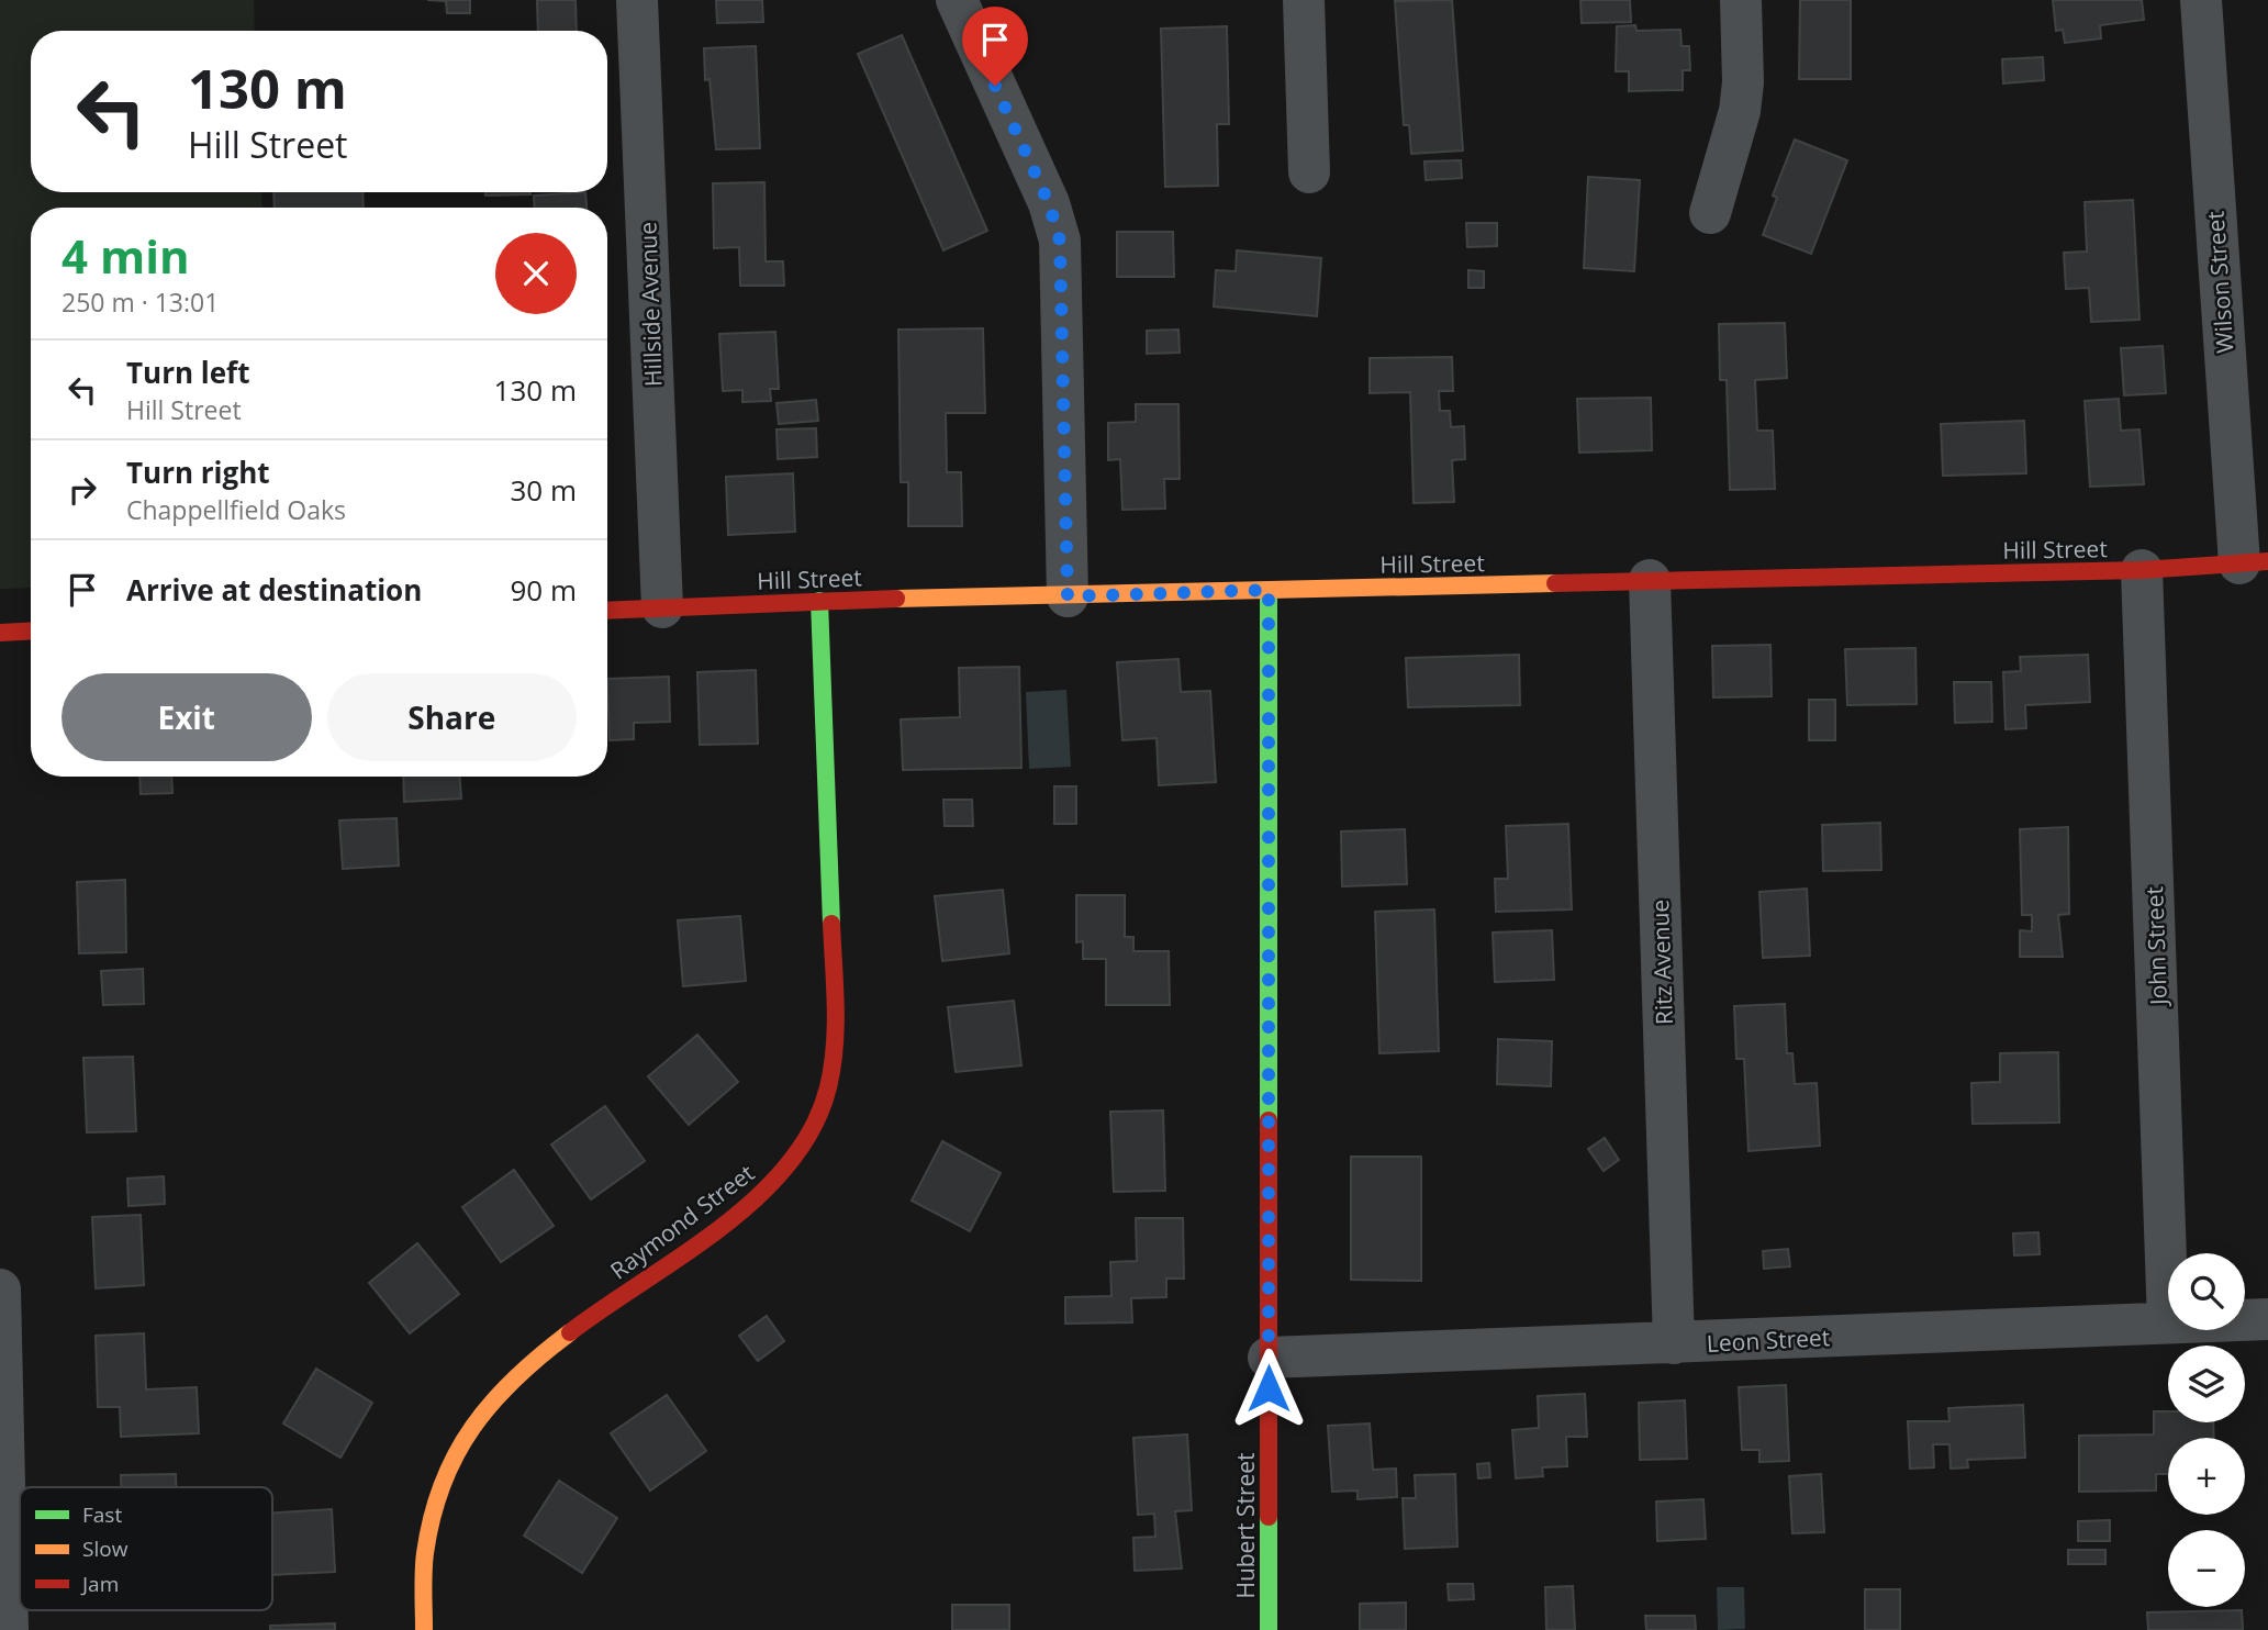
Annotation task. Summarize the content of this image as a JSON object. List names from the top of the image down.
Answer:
{
  "streets": {
    "street": [
      "Wilson Street",
      "Hillside Avenue",
      "Hill Street",
      "John Street",
      "Ritz Avenue",
      "Raymond Street",
      "Leon Street",
      "Hubert Street"
    ]
  },
  "crossings": [
    ["Wilson Street", "Hill Street"],
    ["Hillside Avenue", "Hill Street"],
    ["Hill Street", "John Street"],
    ["Hill Street", "Ritz Avenue"],
    ["Hill Street", "Raymond Street"],
    ["Hill Street", "Hubert Street"],
    ["John Street", "Leon Street"],
    ["Ritz Avenue", "Leon Street"],
    ["Leon Street", "Hubert Street"]
  ],
  "legend": ["Fast", "Slow", "Jam"],
  "page": {
    "turn": ["130 m", "Hill Street"],
    "heading": ["4 min", "250 m · 13:01"],
    "list": [
      {
        "name": "Turn left",
        "note": "Hill Street",
        "value": "130 m"
      },
      {
        "name": "Turn right",
        "note": "Chappellfield Oaks",
        "value": "30 m"
      },
      {
        "name": "Arrive at destination",
        "value": "90 m"
      }
    ],
    "buttons": ["Exit", "Share"],
    "map_buttons": ["+", "−"]
  }
}
